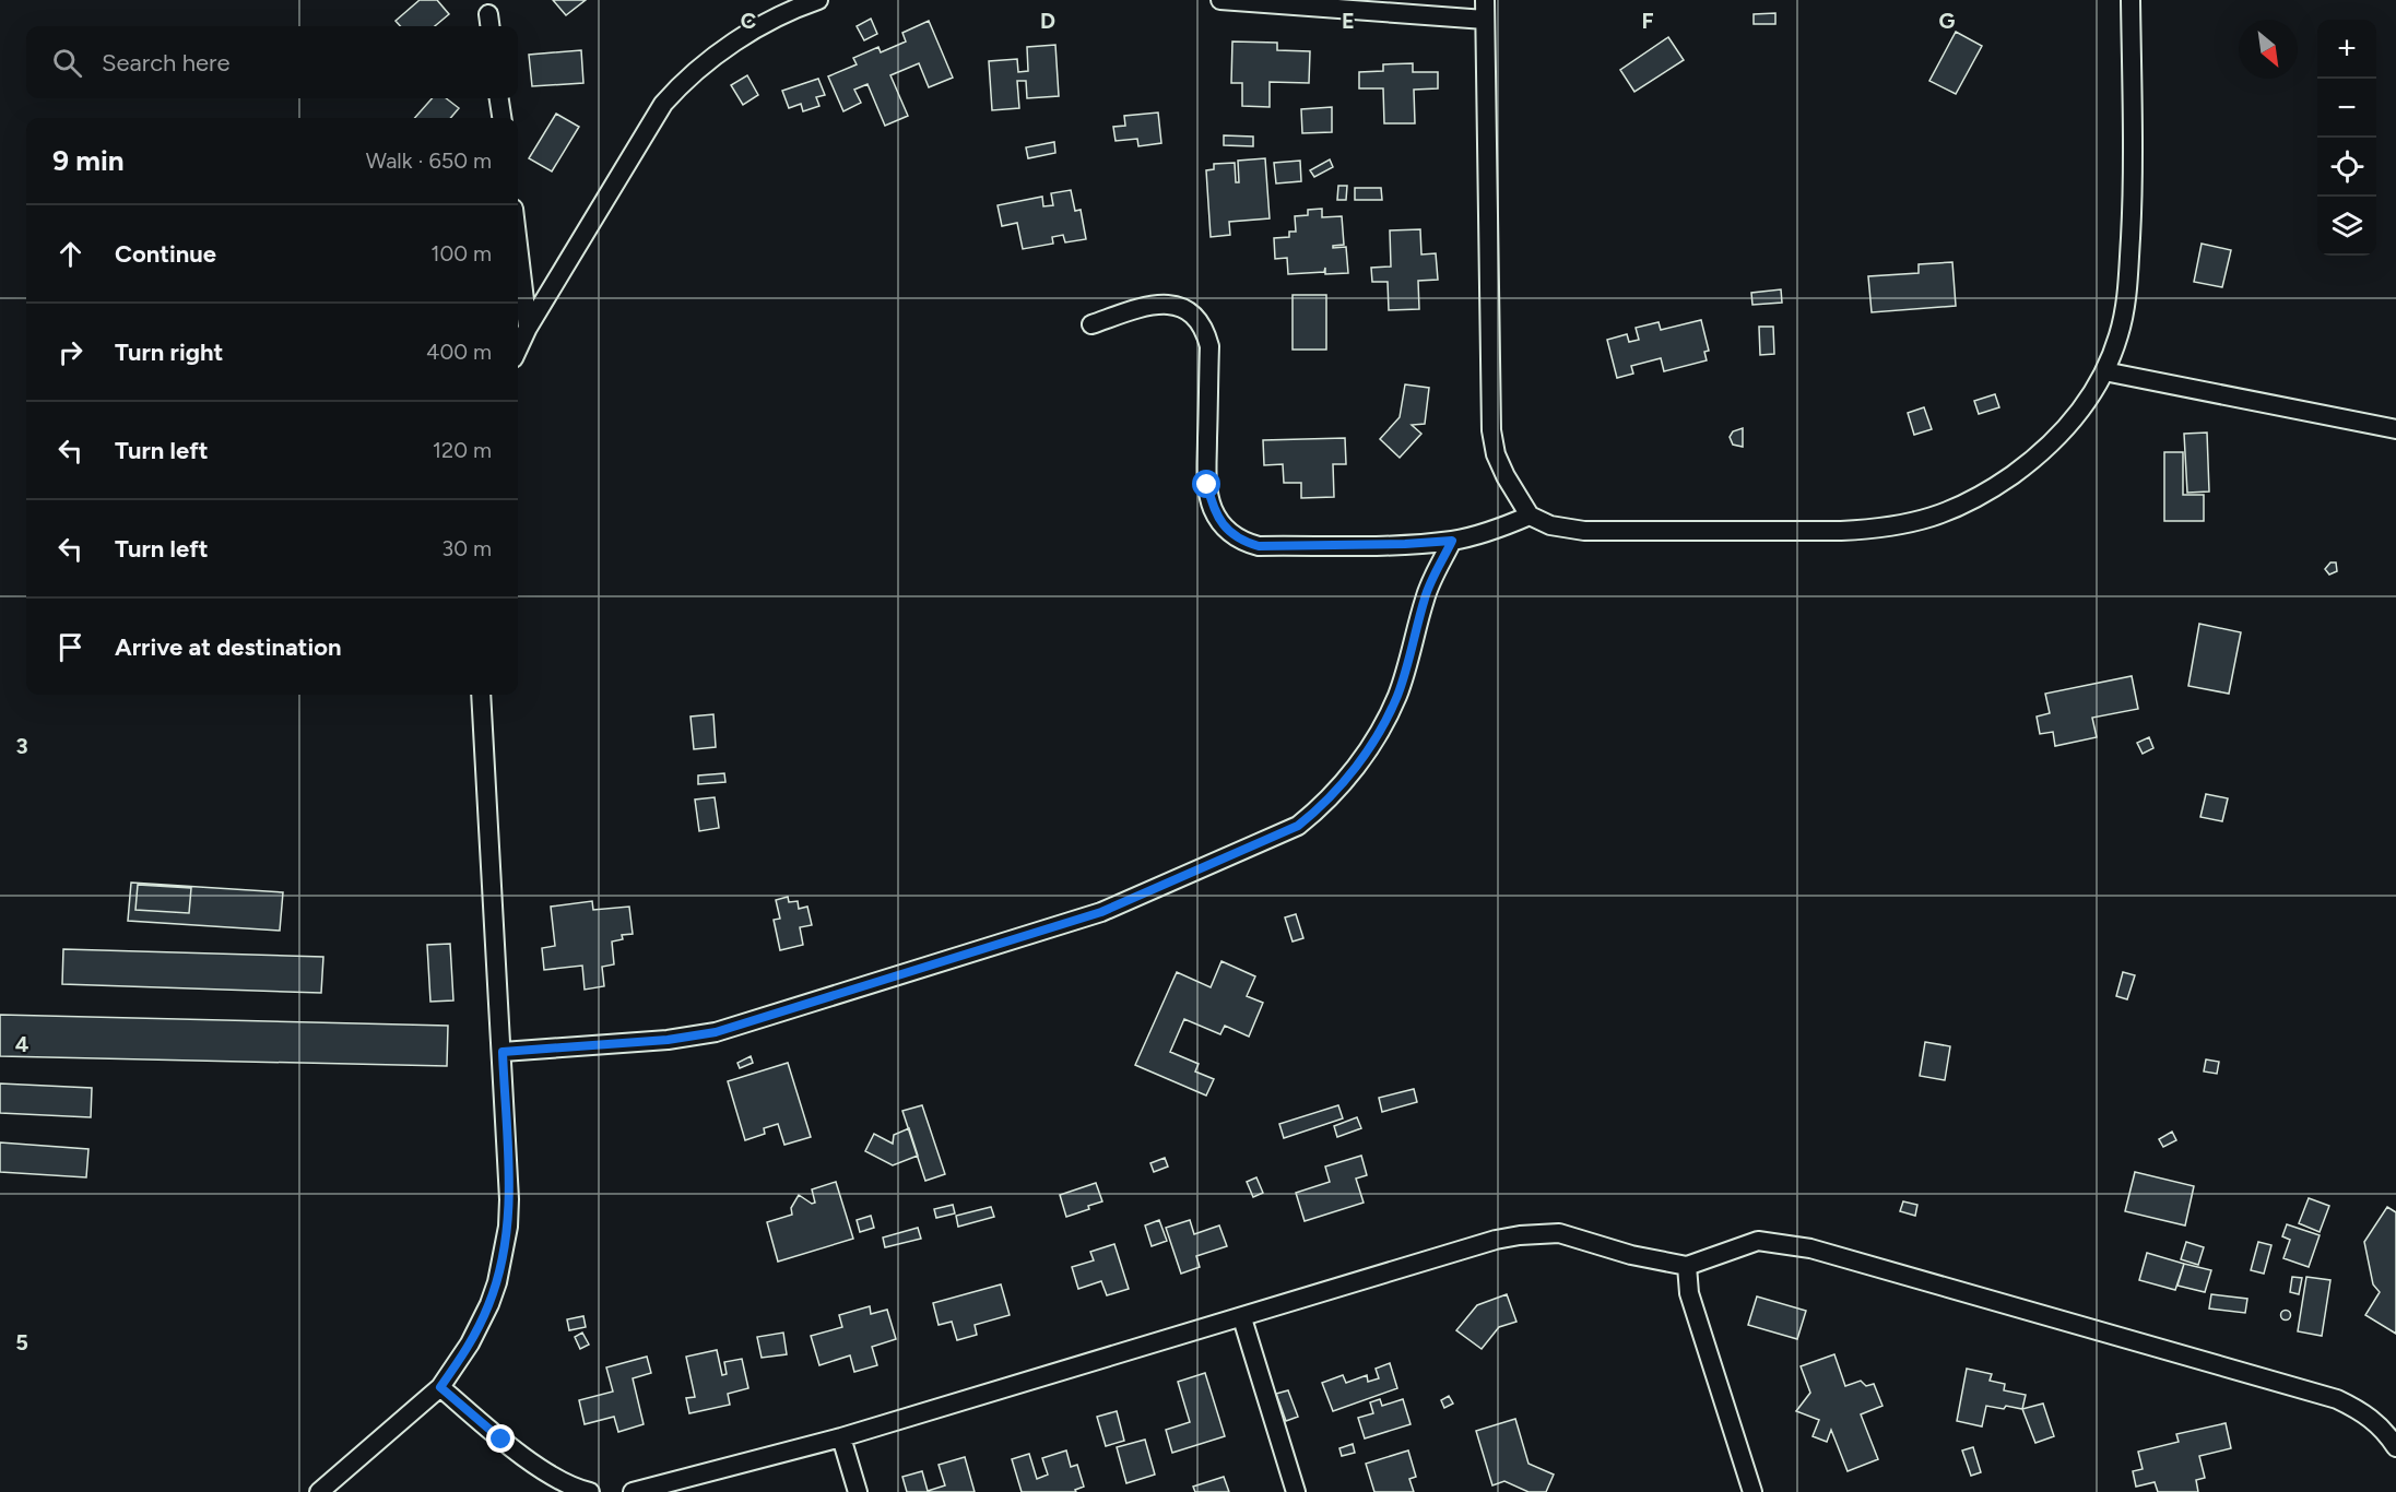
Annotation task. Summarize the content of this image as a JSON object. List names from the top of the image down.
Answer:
{
  "north": "bottom right",
  "page": {
    "map_buttons": ["+", "−"],
    "search": "Search here",
    "heading": ["9 min", "Walk · 650 m"],
    "list": [
      ["Continue", "100 m"],
      ["Turn right", "400 m"],
      ["Turn left", "120 m"],
      ["Turn left", "30 m"],
      "Arrive at destination"
    ]
  },
  "grid": {
    "columns": [
      "C",
      "D",
      "E",
      "F",
      "G"
    ],
    "rows": ["3", "4", "5"]
  }
}
